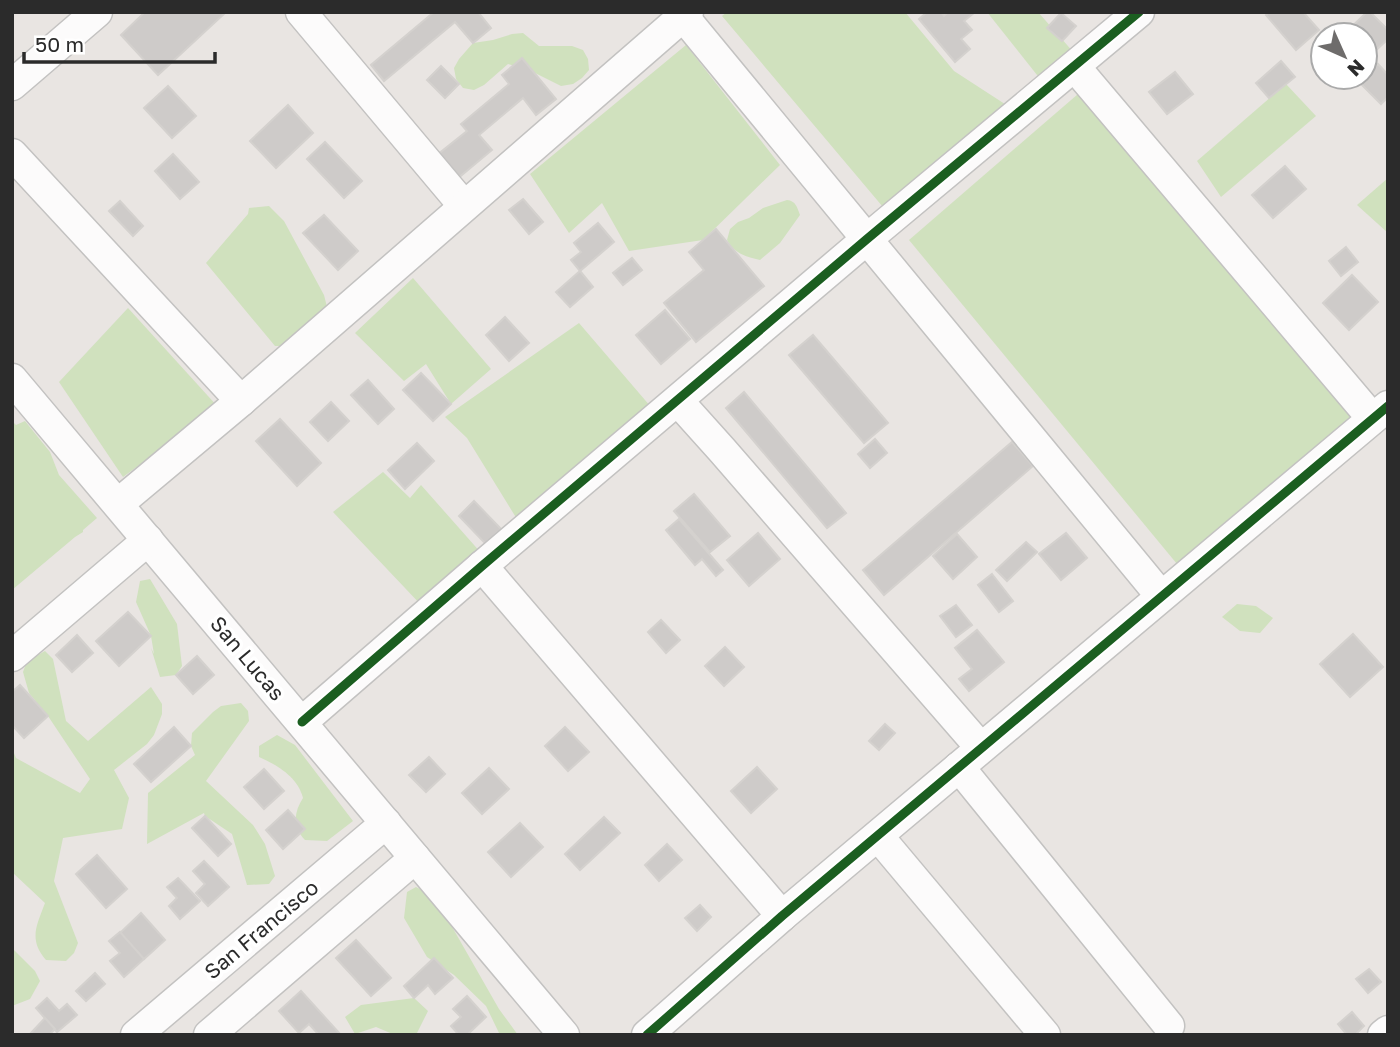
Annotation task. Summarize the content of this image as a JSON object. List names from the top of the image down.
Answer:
{
  "streets": {
    "street": ["San Lucas", "San Francisco"]
  },
  "crossings": [
    ["San Lucas", "San Francisco"]
  ],
  "scale_bar": "50 m",
  "north": "bottom right"
}
